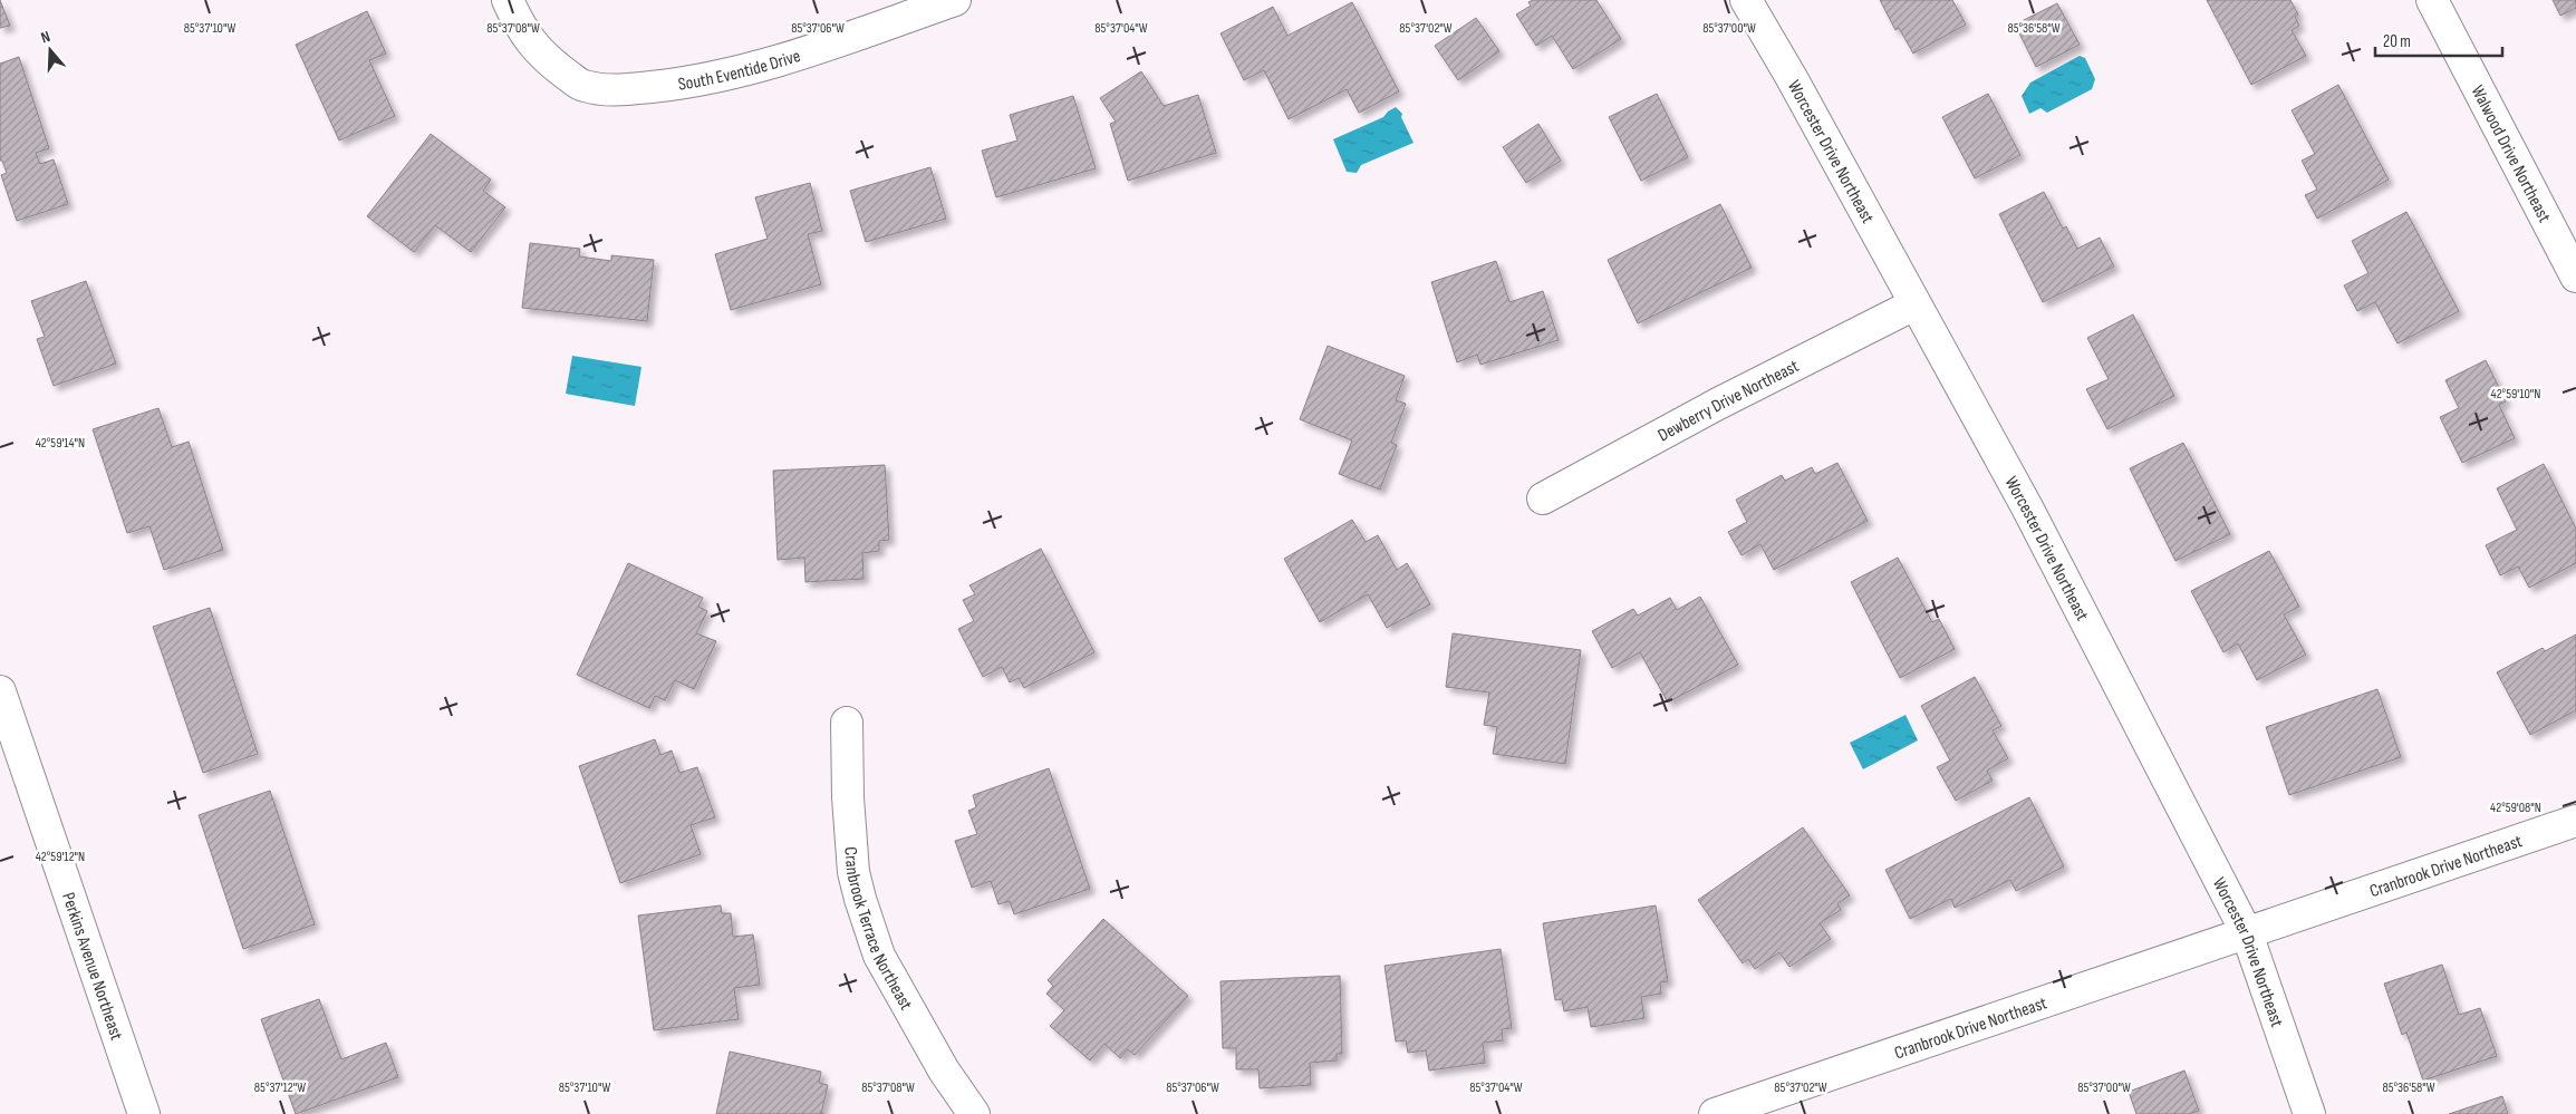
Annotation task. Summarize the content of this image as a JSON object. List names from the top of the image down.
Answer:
{
  "streets": {
    "street": [
      "South Eventide Drive",
      "Worcester Drive Northeast",
      "Walwood Drive Northeast",
      "Dewberry Drive Northeast",
      "Cranbrook Drive Northeast",
      "Cranbrook Terrace Northeast",
      "Perkins Avenue Northeast"
    ]
  },
  "crossings": [
    ["Worcester Drive Northeast", "Dewberry Drive Northeast"],
    ["Worcester Drive Northeast", "Cranbrook Drive Northeast"]
  ],
  "scale_bar": "20 m",
  "north": "top",
  "coordinates": [
    "85°37'10\"W",
    "85°37'08\"W",
    "85°37'06\"W",
    "85°37'04\"W",
    "85°37'02\"W",
    "85°37'00\"W",
    "85°36'58\"W",
    "42°59'10\"N",
    "42°59'14\"N",
    "42°59'08\"N",
    "42°59'12\"N",
    "85°37'12\"W"
  ]
}
